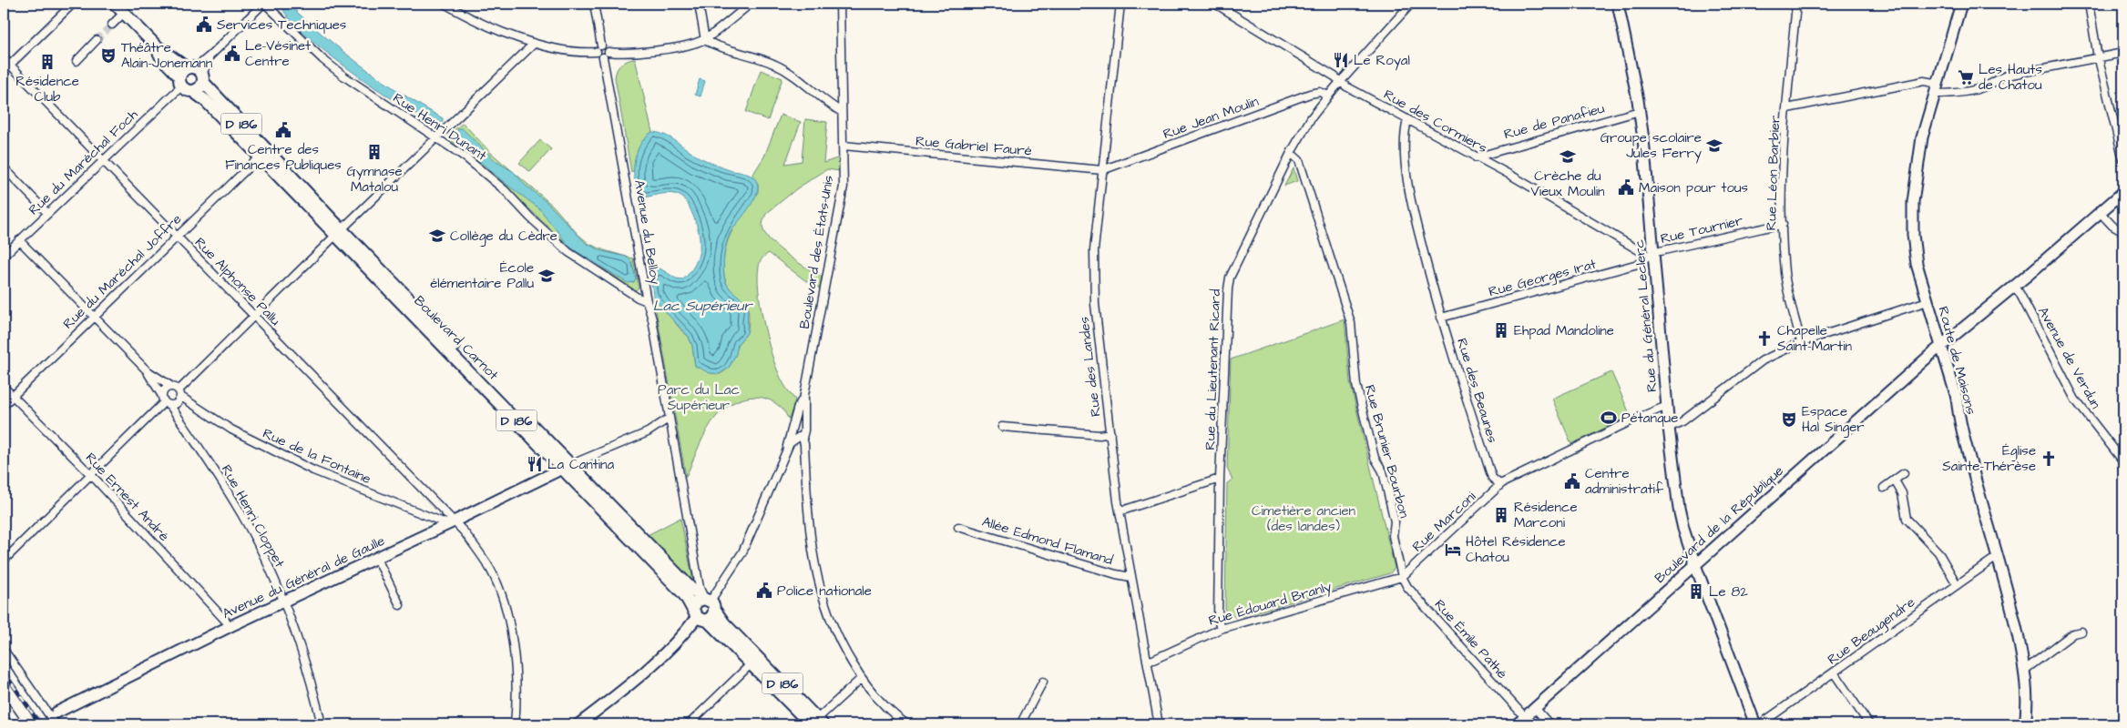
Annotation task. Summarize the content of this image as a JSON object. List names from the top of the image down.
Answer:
{
  "streets": {
    "main road": ["D 186", "Boulevard Carnot"],
    "street": [
      "Rue Jean Moulin",
      "Rue des Cormiers",
      "Rue de Panafieu",
      "Rue Henri Dunant",
      "Rue Gabriel Fauré",
      "Rue du Maréchal Foch",
      "Rue Léon Barbier",
      "Rue Tournier",
      "Avenue du Belloy",
      "Boulevard des États-Unis",
      "Rue du Maréchal Joffre",
      "Rue Georges Irat",
      "Rue Alphonse Pallu",
      "Rue du Général Leclerc",
      "Avenue de Verdun",
      "Route de Maisons",
      "Rue des Landes",
      "Rue du Lieutenant Ricard",
      "Rue des Beaunes",
      "Rue Brunier Bourbon",
      "Rue de la Fontaine",
      "Rue Ernest André",
      "Rue Henri Cloppet",
      "Rue Marconi",
      "Boulevard de la République",
      "Allée Edmond Flamand",
      "Avenue du Général de Gaulle",
      "Rue Édouard Branly",
      "Rue Beaugendre",
      "Rue Émile Pathé"
    ]
  },
  "crossings": [
    ["Rue Jean Moulin", "Rue Gabriel Fauré"],
    ["Rue Jean Moulin", "Rue des Landes"],
    ["Rue Jean Moulin", "Rue du Lieutenant Ricard"],
    ["Rue des Cormiers", "Rue de Panafieu"],
    ["Rue des Cormiers", "Rue Tournier"],
    ["Rue des Cormiers", "Rue Georges Irat"],
    ["Rue des Cormiers", "Rue du Général Leclerc"],
    ["Rue des Cormiers", "Rue du Lieutenant Ricard"],
    ["Rue des Cormiers", "Rue des Beaunes"],
    ["Rue de Panafieu", "Rue du Général Leclerc"],
    ["D 186", "Boulevard Carnot"],
    ["Rue Henri Dunant", "Avenue du Belloy"],
    ["Rue Gabriel Fauré", "Boulevard des États-Unis"],
    ["Rue Gabriel Fauré", "Rue des Landes"],
    ["Rue du Maréchal Foch", "Rue Alphonse Pallu"],
    ["Rue du Maréchal Foch", "Boulevard Carnot"],
    ["Rue du Maréchal Foch", "Rue Henri Cloppet"],
    ["Rue Léon Barbier", "Rue Tournier"],
    ["Rue Tournier", "Rue Georges Irat"],
    ["Rue Tournier", "Rue du Général Leclerc"],
    ["Avenue du Belloy", "Boulevard des États-Unis"],
    ["Avenue du Belloy", "Boulevard Carnot"],
    ["Boulevard des États-Unis", "Boulevard Carnot"],
    ["Rue du Maréchal Joffre", "Rue Alphonse Pallu"],
    ["Rue du Maréchal Joffre", "Boulevard Carnot"],
    ["Rue du Maréchal Joffre", "Rue Ernest André"],
    ["Rue du Maréchal Joffre", "Rue Henri Cloppet"],
    ["Rue Georges Irat", "Rue du Général Leclerc"],
    ["Rue Georges Irat", "Rue des Beaunes"],
    ["Rue Alphonse Pallu", "Rue de la Fontaine"],
    ["Rue Alphonse Pallu", "Avenue du Général de Gaulle"],
    ["Rue du Général Leclerc", "Boulevard de la République"],
    ["Boulevard Carnot", "Avenue du Général de Gaulle"],
    ["Avenue de Verdun", "Boulevard de la République"],
    ["Route de Maisons", "Boulevard de la République"],
    ["Route de Maisons", "Rue Beaugendre"],
    ["Rue des Landes", "Allée Edmond Flamand"],
    ["Rue des Landes", "Rue Édouard Branly"],
    ["Rue du Lieutenant Ricard", "Rue Brunier Bourbon"],
    ["Rue du Lieutenant Ricard", "Rue Édouard Branly"],
    ["Rue des Beaunes", "Rue Marconi"],
    ["Rue Brunier Bourbon", "Rue Marconi"],
    ["Rue Brunier Bourbon", "Rue Édouard Branly"],
    ["Rue Brunier Bourbon", "Rue Émile Pathé"],
    ["Rue de la Fontaine", "Rue Henri Cloppet"],
    ["Rue de la Fontaine", "Avenue du Général de Gaulle"],
    ["Rue Ernest André", "Avenue du Général de Gaulle"],
    ["Rue Henri Cloppet", "Avenue du Général de Gaulle"],
    ["Rue Marconi", "Rue Édouard Branly"],
    ["Rue Marconi", "Rue Émile Pathé"],
    ["Boulevard de la République", "Rue Émile Pathé"],
    ["Rue Édouard Branly", "Rue Émile Pathé"]
  ],
  "water": ["Lac Supérieur"],
  "parks": ["Parc du Lac Supérieur", "Cimetière ancien (des landes)"],
  "places": {
    "public building": [
      "Services Techniques",
      "Le-Vésinet Centre",
      "Centre des Finances Publiques",
      "Maison pour tous",
      "Centre administratif",
      "Police nationale"
    ],
    "theatre": ["Théâtre Alain-Jonemann", "Espace Hal Singer"],
    "restaurant": ["Le Royal", "La Cantina"],
    "building": [
      "Résidence Club",
      "Gymnase Matalou",
      "Ehpad Mandoline",
      "Résidence Marconi",
      "Le 82"
    ],
    "supermarket": ["Les Hauts de Chatou"],
    "school or university": [
      "Groupe scolaire Jules Ferry",
      "Crèche du Vieux Moulin",
      "Collège du Cèdre",
      "École élémentaire Pallu"
    ],
    "church": ["Chapelle Saint-Martin", "Église Sainte-Thérèse"],
    "sports": ["Pétanque"],
    "hotel": ["Hôtel Résidence Chatou"]
  }
}
